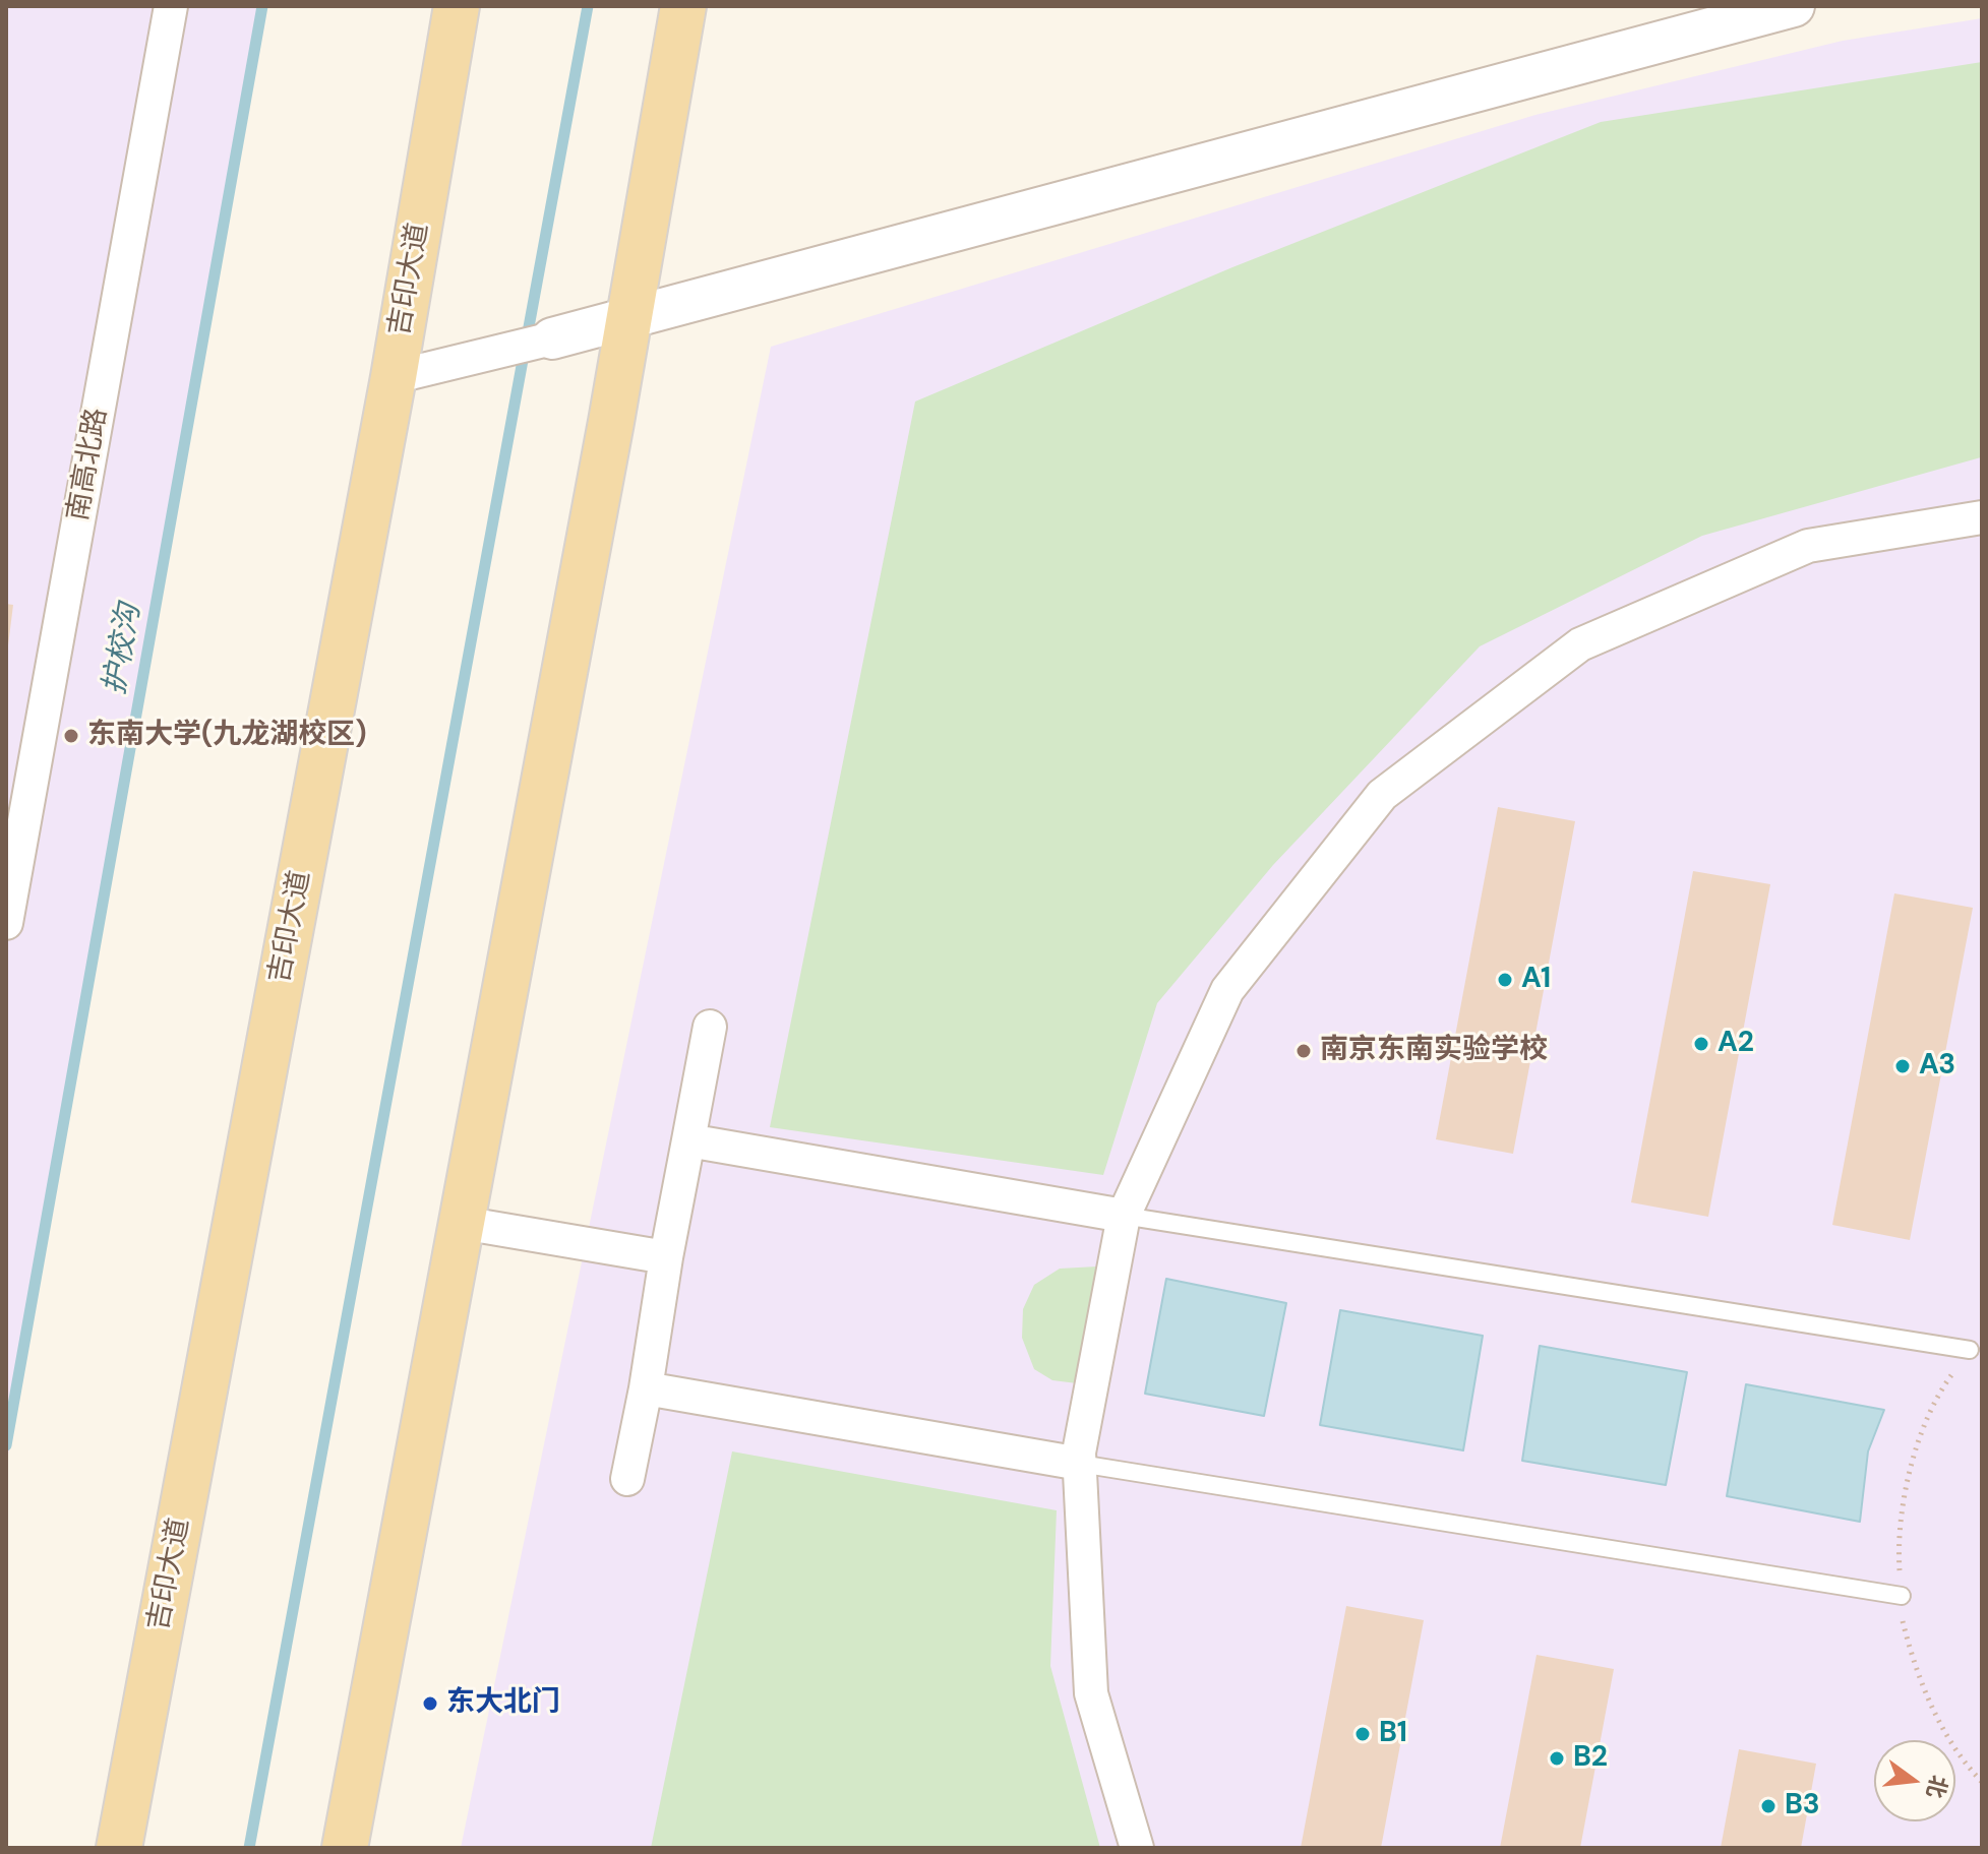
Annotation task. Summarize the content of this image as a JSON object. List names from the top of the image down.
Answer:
{
  "streets": {
    "main road": ["吉印大道"],
    "street": ["南高北路"]
  },
  "water": ["护校沟"],
  "places": [
    "东南大学(九龙湖校区)",
    "A1",
    "A2",
    "南京东南实验学校",
    "A3",
    "东大北门",
    "B1",
    "B2",
    "B3"
  ],
  "north": "right"
}
